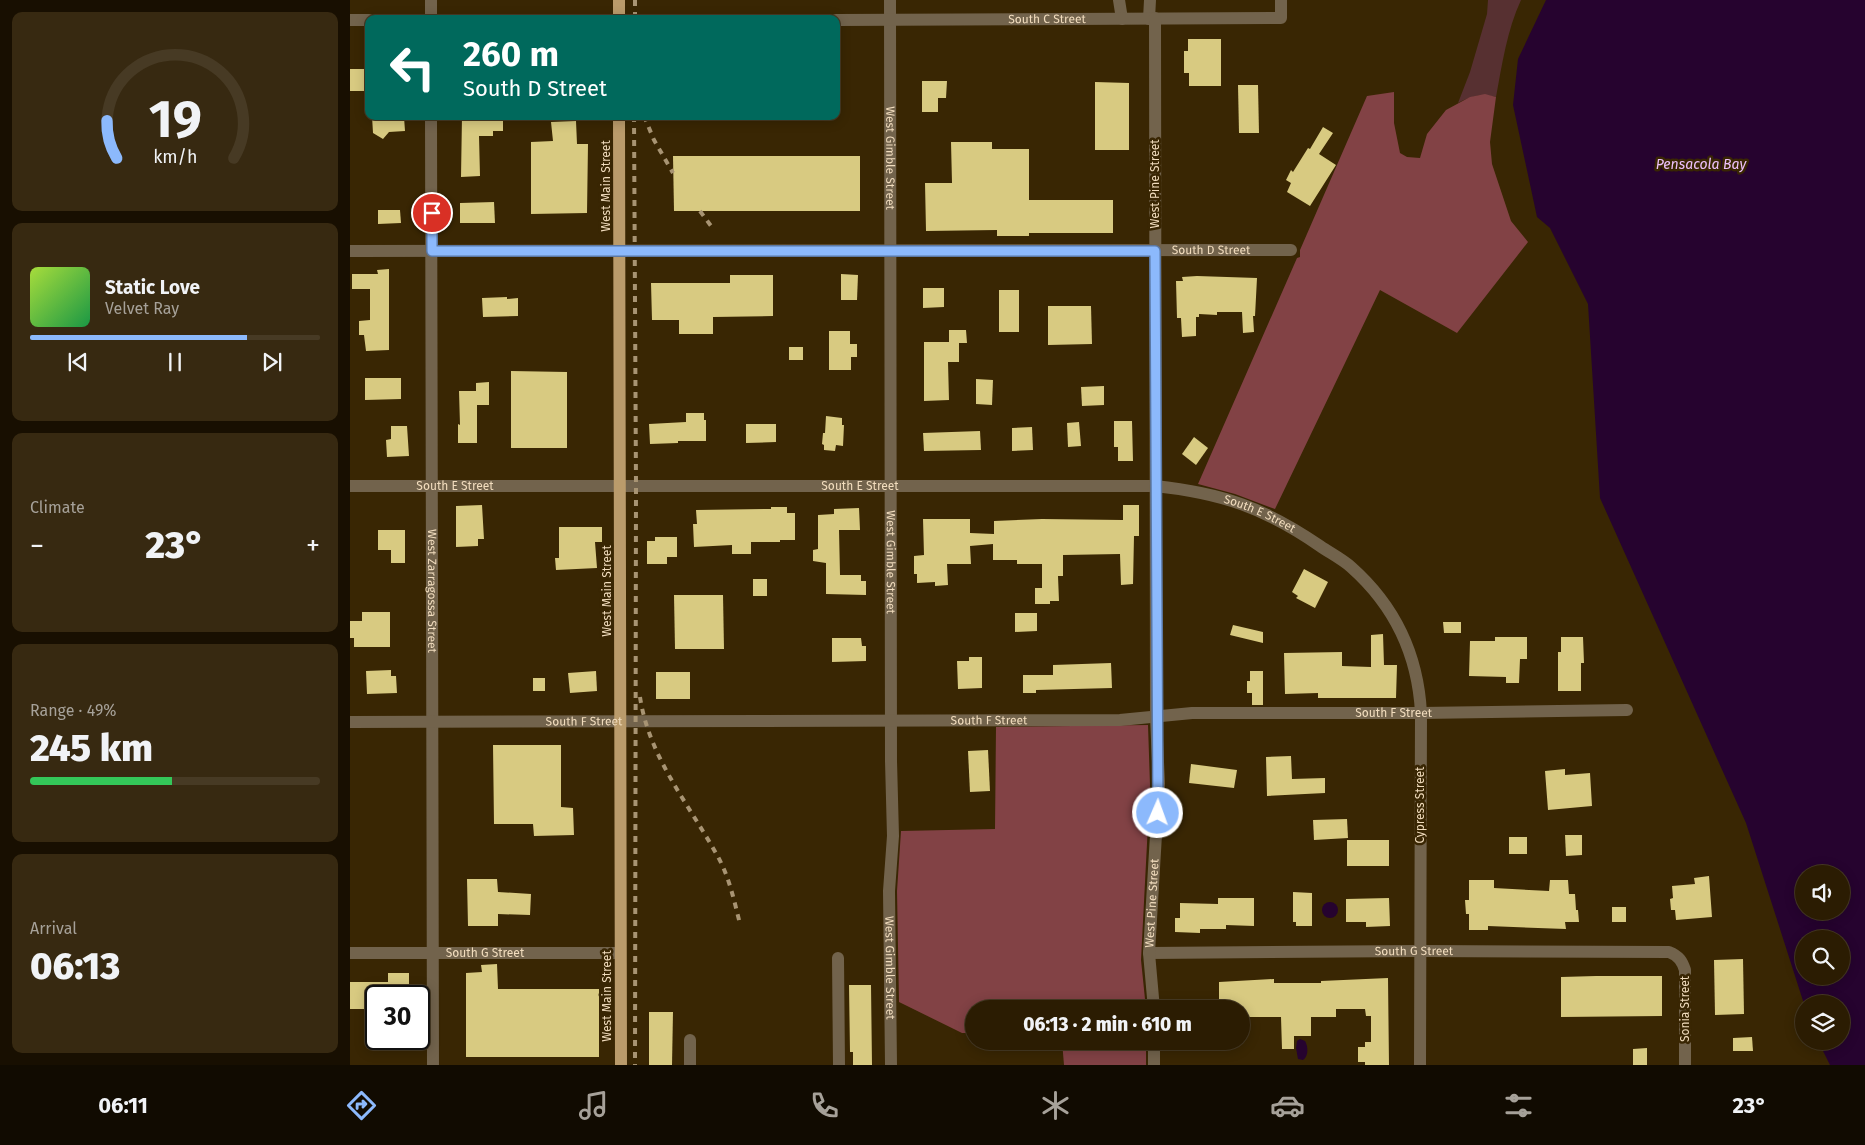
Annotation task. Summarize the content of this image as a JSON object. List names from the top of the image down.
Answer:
{
  "streets": {
    "main road": ["West Main Street"],
    "street": [
      "South C Street",
      "West Gimble Street",
      "West Pine Street",
      "South D Street",
      "South E Street",
      "West Zarragossa Street",
      "South F Street",
      "Cypress Street",
      "South G Street",
      "Sonia Street"
    ]
  },
  "crossings": [
    ["South C Street", "West Gimble Street"],
    ["South C Street", "West Pine Street"],
    ["West Gimble Street", "South D Street"],
    ["West Gimble Street", "South E Street"],
    ["West Gimble Street", "South F Street"],
    ["West Pine Street", "South D Street"],
    ["West Pine Street", "South E Street"],
    ["West Pine Street", "South F Street"],
    ["West Pine Street", "South G Street"],
    ["West Main Street", "South D Street"],
    ["West Main Street", "South E Street"],
    ["West Main Street", "South F Street"],
    ["West Main Street", "South G Street"],
    ["South D Street", "West Zarragossa Street"],
    ["South E Street", "West Zarragossa Street"],
    ["South E Street", "Cypress Street"],
    ["West Zarragossa Street", "South F Street"],
    ["West Zarragossa Street", "South G Street"],
    ["South F Street", "Cypress Street"],
    ["Cypress Street", "South G Street"],
    ["South G Street", "Sonia Street"]
  ],
  "water": ["Pensacola Bay"],
  "page": {
    "turn": ["260 m", "South D Street"],
    "song": ["Static Love", "Velvet Ray"],
    "tile": [
      "Climate",
      ["Range · 49%", "245 km"],
      ["Arrival", "06:13"]
    ],
    "heat": ["−", "23°", "+"],
    "limit": "30",
    "trip": "06:13 · 2 min · 610 m",
    "tabs": ["06:11", "23°"],
    "gauge": ["19", "km/h"]
  }
}
